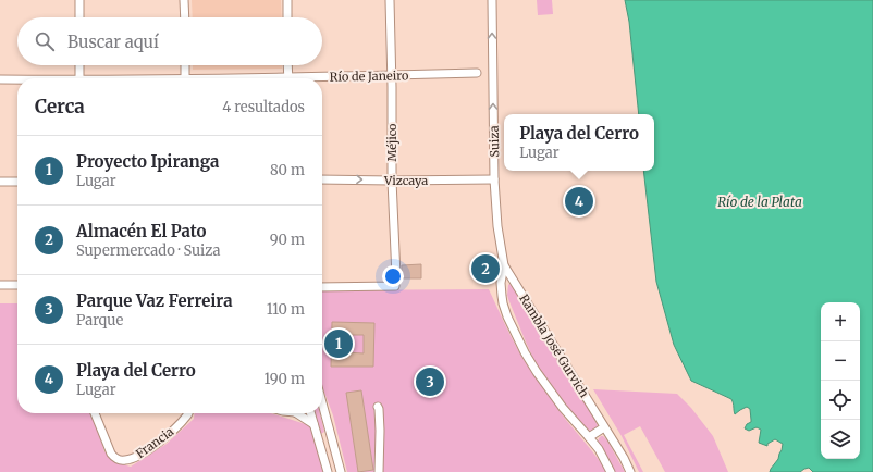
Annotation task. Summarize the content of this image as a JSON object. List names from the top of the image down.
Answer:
{
  "streets": {
    "street": [
      "Río de Janeiro",
      "Suiza",
      "Méjico",
      "Vizcaya",
      "Rambla José Gurvich",
      "Francia"
    ]
  },
  "crossings": [
    ["Río de Janeiro", "Méjico"],
    ["Suiza", "Vizcaya"],
    ["Suiza", "Rambla José Gurvich"],
    ["Méjico", "Vizcaya"]
  ],
  "one_way": ["Suiza", "Vizcaya"],
  "water": ["Río de la Plata"],
  "page": {
    "search": "Buscar aquí",
    "heading": ["Cerca", "4 resultados"],
    "popup": ["Playa del Cerro", "Lugar"],
    "list": [
      {
        "mark": "1",
        "name": "Proyecto Ipiranga",
        "note": "Lugar",
        "value": "80 m"
      },
      {
        "mark": "2",
        "name": "Almacén El Pato",
        "note": "Supermercado · Suiza",
        "value": "90 m"
      },
      {
        "mark": "3",
        "name": "Parque Vaz Ferreira",
        "note": "Parque",
        "value": "110 m"
      },
      {
        "mark": "4",
        "name": "Playa del Cerro",
        "note": "Lugar",
        "value": "190 m"
      }
    ],
    "pins": [
      "4",
      "2",
      "1",
      "3"
    ],
    "map_buttons": ["+", "−"]
  }
}
